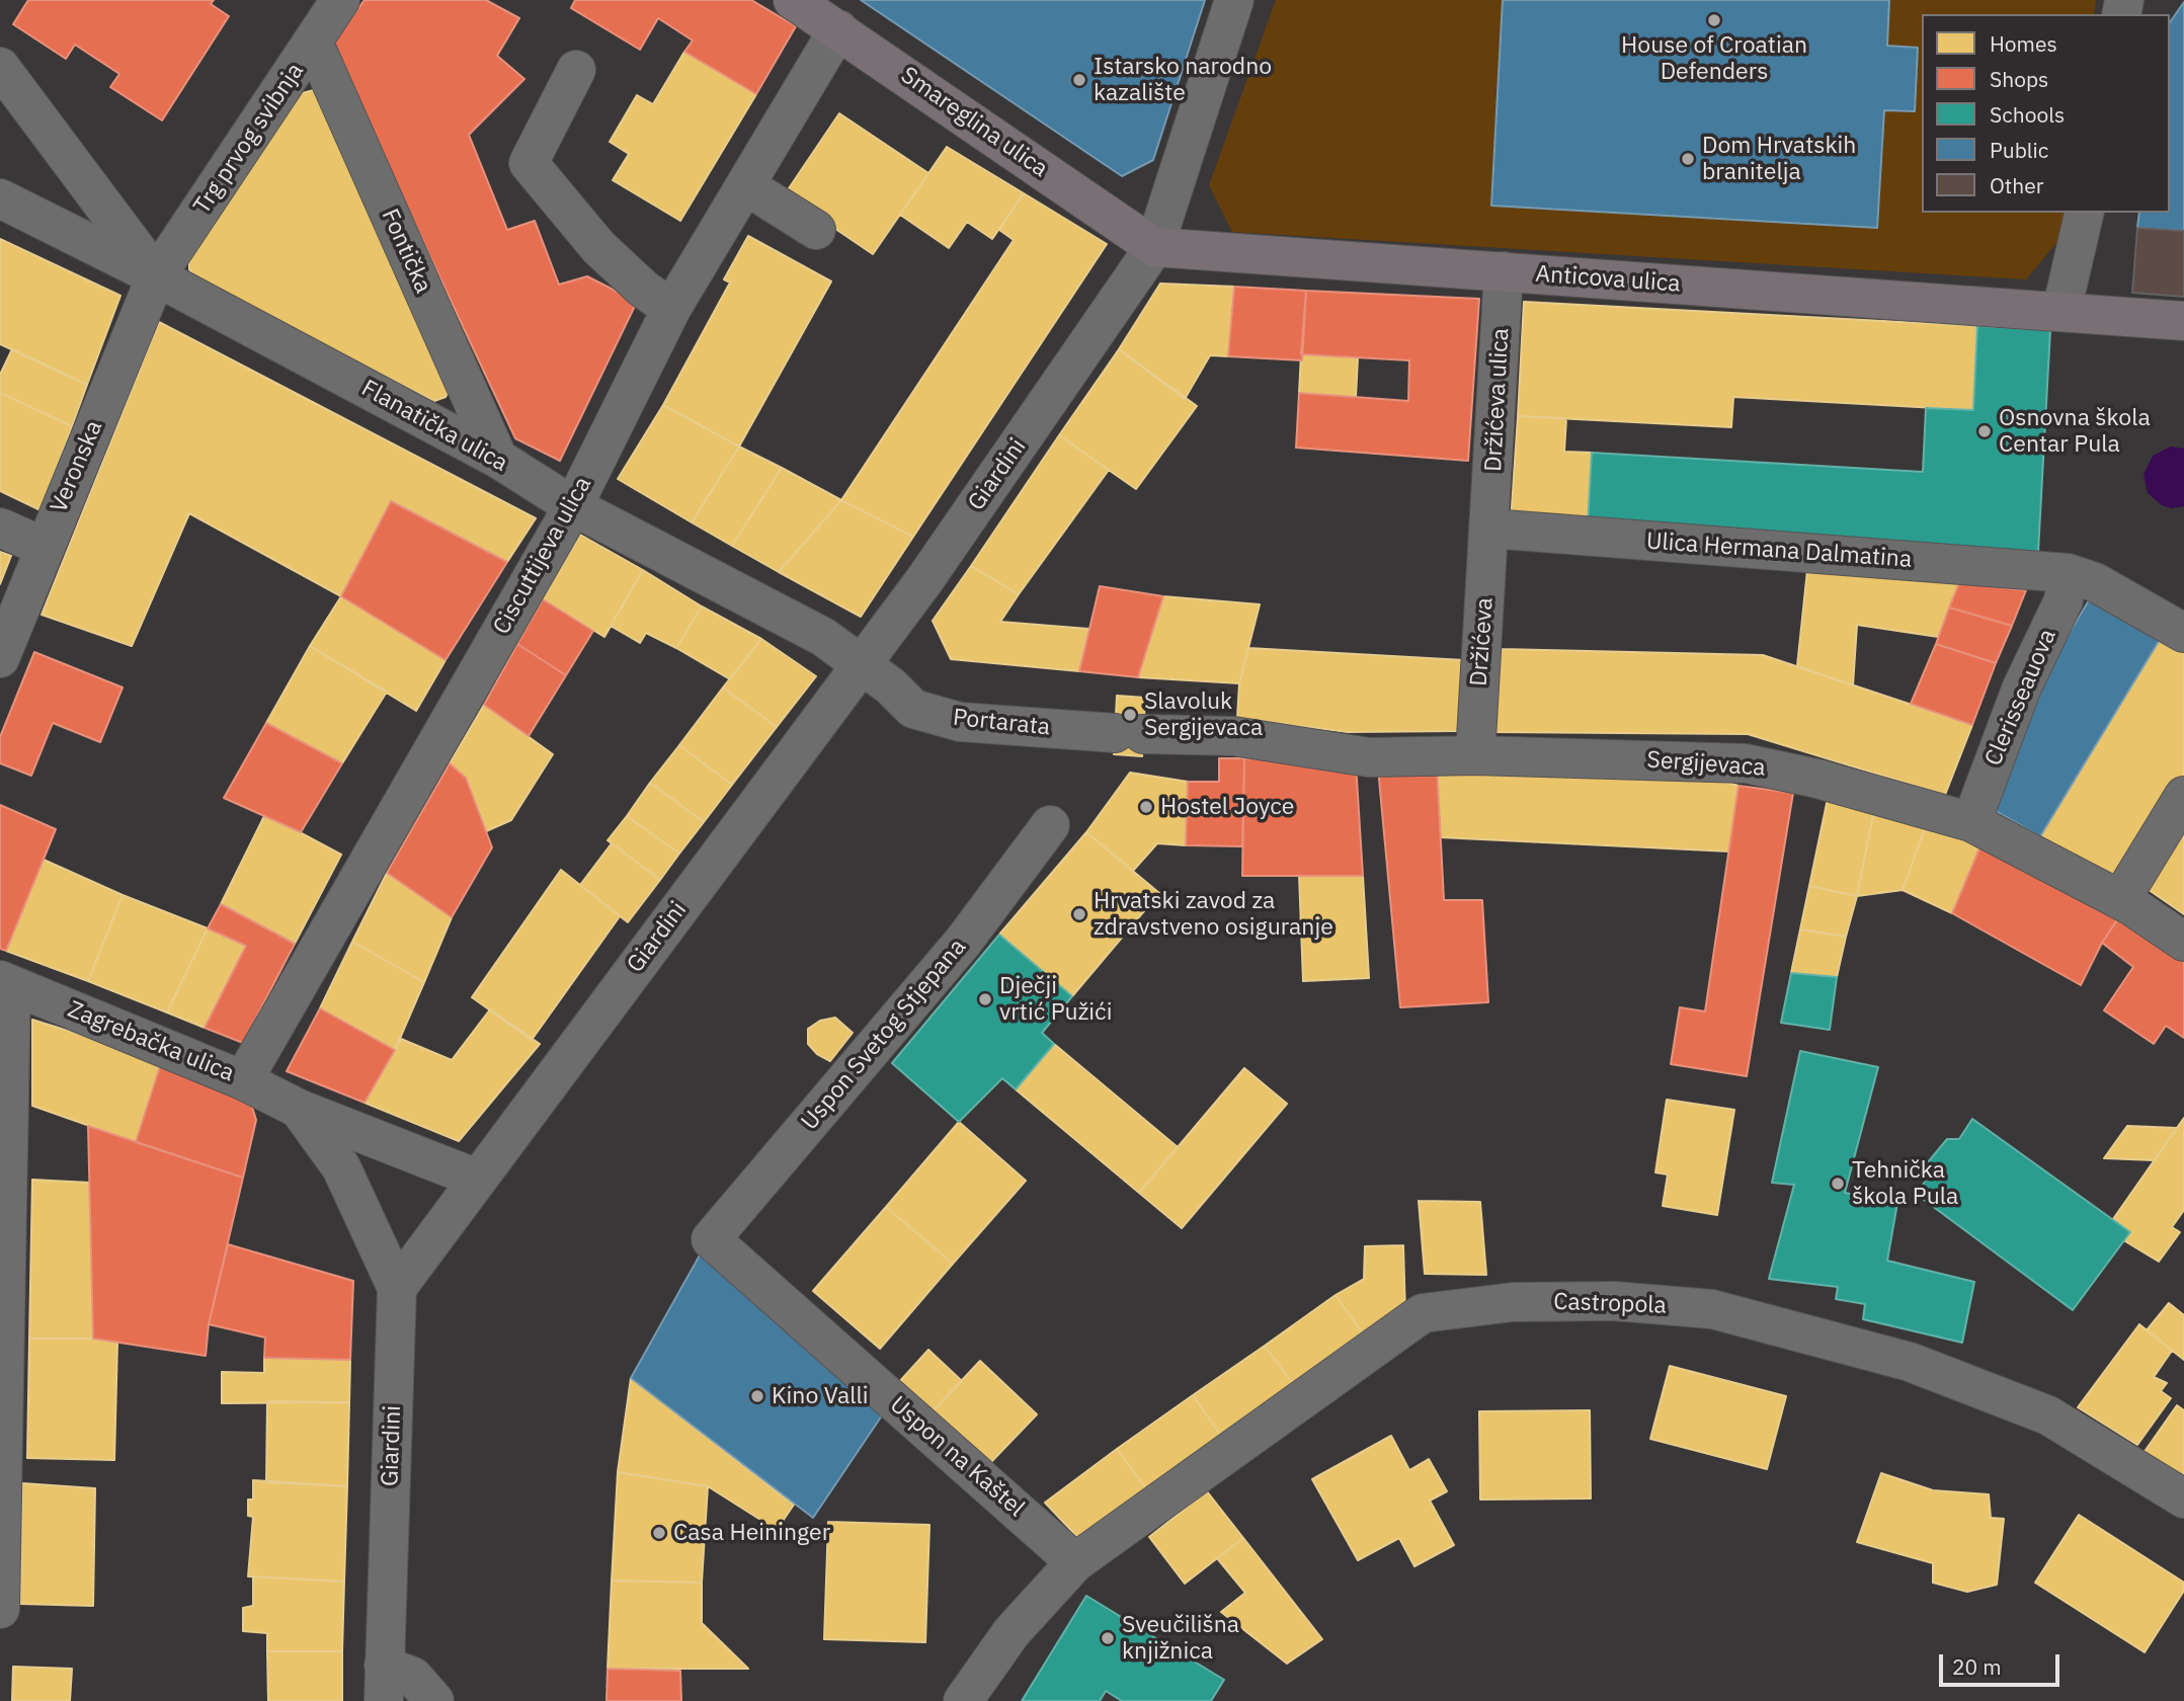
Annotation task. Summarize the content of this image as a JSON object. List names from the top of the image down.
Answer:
{
  "streets": {
    "main road": ["Smareglina ulica", "Anticova ulica"],
    "street": [
      "Trg prvog svibnja",
      "Fontička",
      "Držićeva ulica",
      "Flanatička ulica",
      "Veronska",
      "Giardini",
      "Ulica Hermana Dalmatina",
      "Ciscuttijeva ulica",
      "Držićeva",
      "Clerisseauova",
      "Portarata",
      "Sergijevaca",
      "Uspon Svetog Stjepana",
      "Zagrebačka ulica",
      "Castropola",
      "Uspon na Kaštel"
    ]
  },
  "crossings": [
    ["Smareglina ulica", "Anticova ulica"],
    ["Smareglina ulica", "Giardini"],
    ["Smareglina ulica", "Ciscuttijeva ulica"],
    ["Trg prvog svibnja", "Fontička"],
    ["Trg prvog svibnja", "Flanatička ulica"],
    ["Trg prvog svibnja", "Veronska"],
    ["Fontička", "Flanatička ulica"],
    ["Anticova ulica", "Držićeva ulica"],
    ["Anticova ulica", "Giardini"],
    ["Držićeva ulica", "Ulica Hermana Dalmatina"],
    ["Držićeva ulica", "Držićeva"],
    ["Flanatička ulica", "Veronska"],
    ["Flanatička ulica", "Giardini"],
    ["Flanatička ulica", "Ciscuttijeva ulica"],
    ["Flanatička ulica", "Portarata"],
    ["Giardini", "Portarata"],
    ["Giardini", "Zagrebačka ulica"],
    ["Ulica Hermana Dalmatina", "Držićeva"],
    ["Ulica Hermana Dalmatina", "Clerisseauova"],
    ["Ciscuttijeva ulica", "Zagrebačka ulica"],
    ["Držićeva", "Sergijevaca"],
    ["Clerisseauova", "Sergijevaca"],
    ["Portarata", "Sergijevaca"],
    ["Uspon Svetog Stjepana", "Uspon na Kaštel"],
    ["Castropola", "Uspon na Kaštel"]
  ],
  "places": [
    "House of Croatian Defenders",
    "Istarsko narodno kazalište",
    "Dom Hrvatskih branitelja",
    "Osnovna škola Centar Pula",
    "Slavoluk Sergijevaca",
    "Hostel Joyce",
    "Hrvatski zavod za zdravstveno osiguranje",
    "Dječji vrtić Pužići",
    "Tehnička škola Pula",
    "Kino Valli",
    "Casa Heininger",
    "Sveučilišna knjižnica"
  ],
  "legend": [
    "Homes",
    "Shops",
    "Schools",
    "Public",
    "Other"
  ],
  "scale_bar": "20 m"
}
